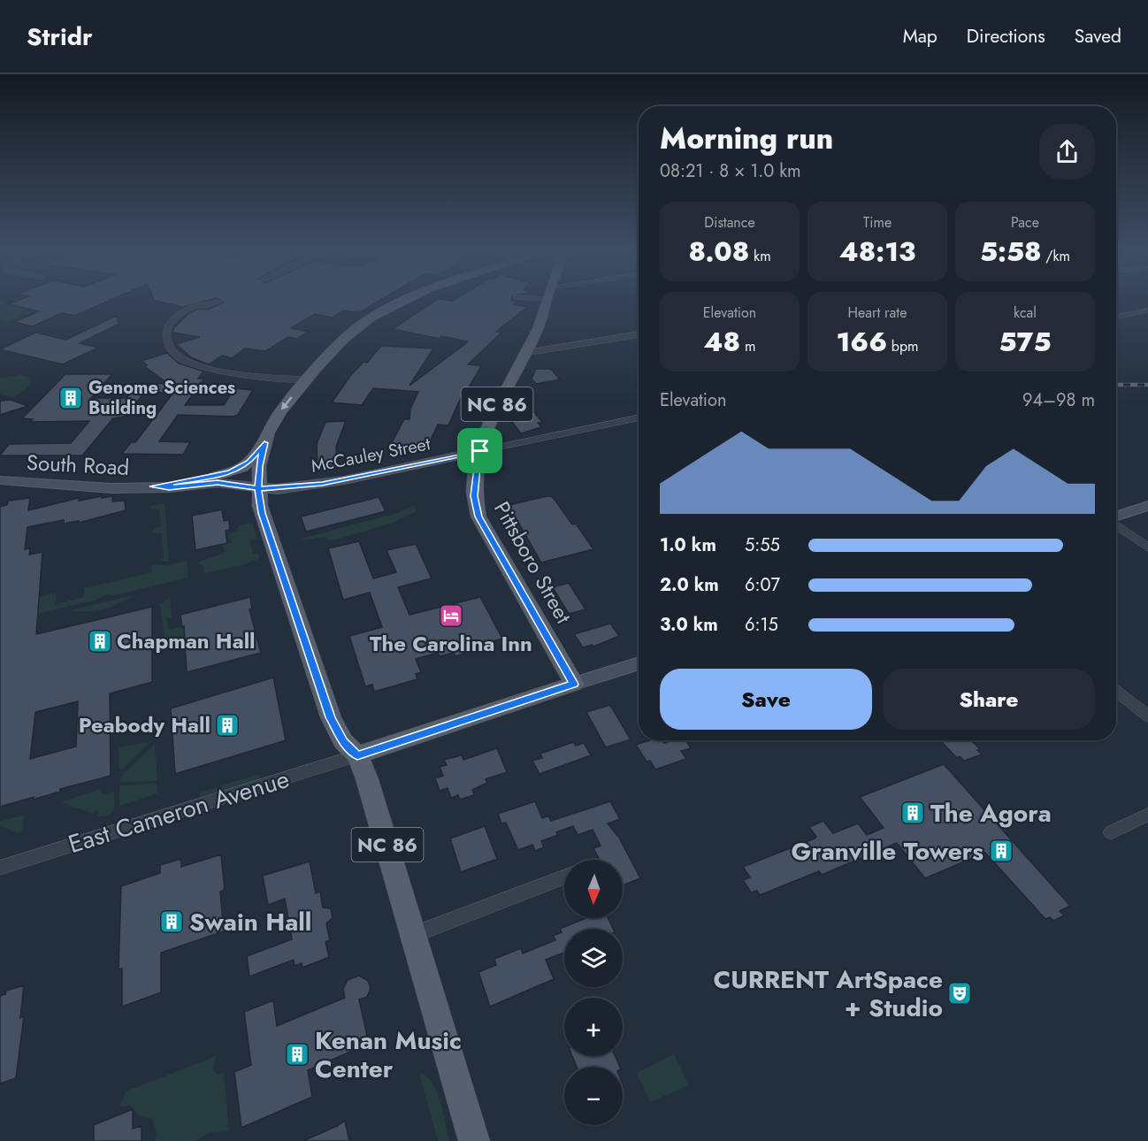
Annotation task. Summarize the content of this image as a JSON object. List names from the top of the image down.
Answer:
{
  "streets": {
    "main road": [
      "NC 86",
      "McCauley Street",
      "South Road",
      "Pittsboro Street"
    ],
    "street": ["East Cameron Avenue"]
  },
  "crossings": [
    ["NC 86", "McCauley Street"],
    ["NC 86", "South Road"],
    ["NC 86", "East Cameron Avenue"],
    ["McCauley Street", "South Road"],
    ["McCauley Street", "Pittsboro Street"]
  ],
  "places": {
    "building": [
      "Genome Sciences Building",
      "Chapman Hall",
      "Peabody Hall",
      "The Agora",
      "Granville Towers",
      "Swain Hall",
      "Kenan Music Center"
    ],
    "hotel": ["The Carolina Inn"],
    "theatre": ["CURRENT ArtSpace + Studio"]
  },
  "north": "bottom",
  "page": {
    "header": "Stridr",
    "nav": ["Map", "Directions", "Saved"],
    "heading": ["Morning run", "08:21 · 8 × 1.0 km"],
    "stats": [
      ["Distance", "8.08 km"],
      ["Time", "48:13"],
      ["Pace", "5:58 /km"],
      ["Elevation", "48 m"],
      ["Heart rate", "166 bpm"],
      ["kcal", "575"]
    ],
    "chart": ["Elevation", "94–98 m"],
    "list": [
      {
        "name": "1.0 km",
        "note": "5:55"
      },
      {
        "name": "2.0 km",
        "note": "6:07"
      },
      {
        "name": "3.0 km",
        "note": "6:15"
      }
    ],
    "buttons": ["Save", "Share"],
    "map_buttons": ["+", "−"]
  }
}
